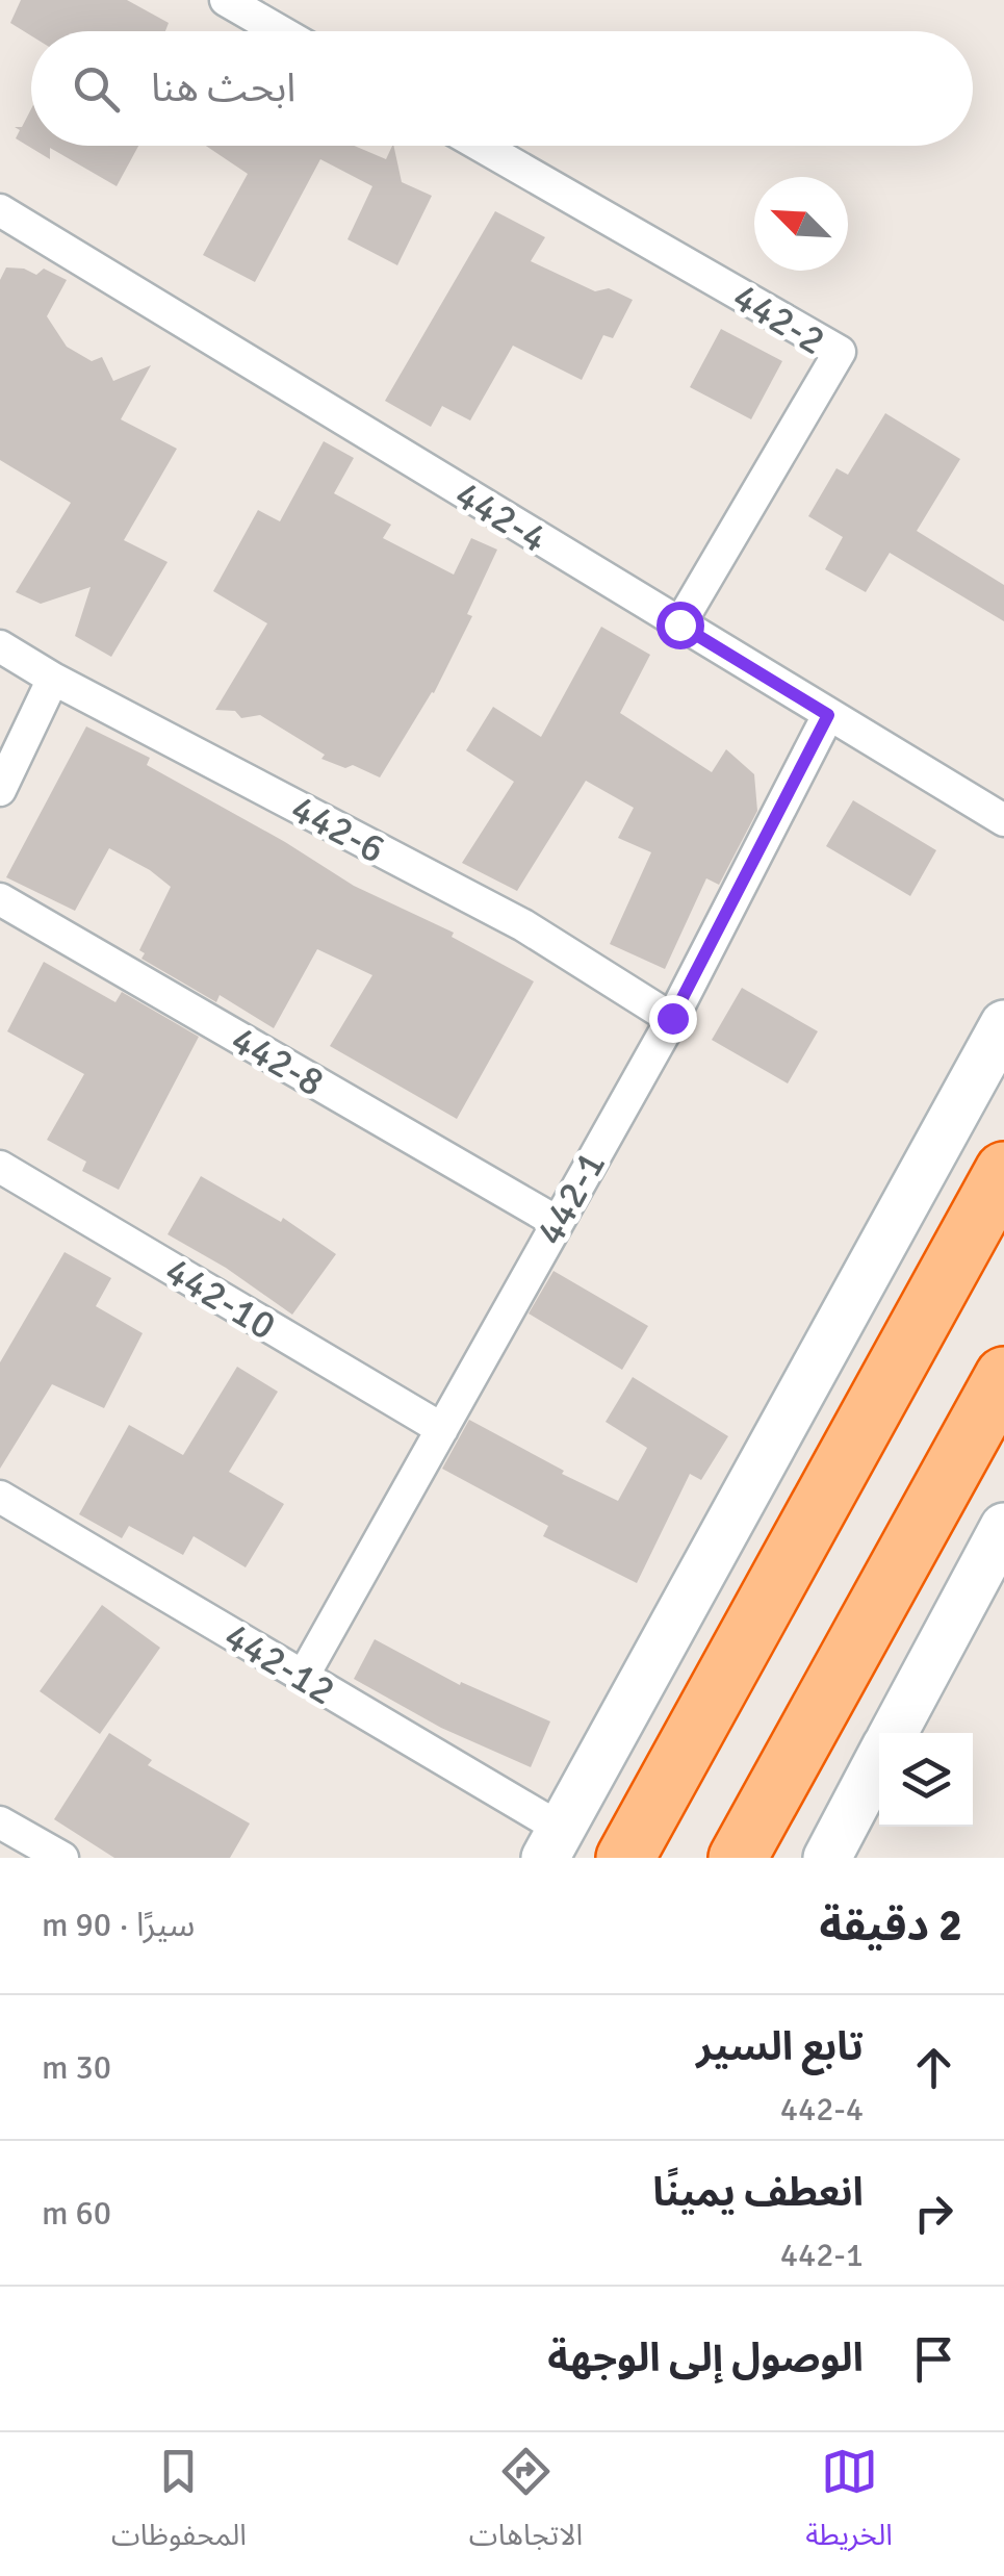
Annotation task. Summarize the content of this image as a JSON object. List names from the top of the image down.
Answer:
{
  "streets": {
    "street": [
      "442-2",
      "442-4",
      "442-6",
      "442-8",
      "442-1",
      "442-10",
      "442-12"
    ]
  },
  "crossings": [
    ["442-2", "442-4"],
    ["442-4", "442-1"],
    ["442-6", "442-1"],
    ["442-8", "442-1"],
    ["442-1", "442-10"],
    ["442-1", "442-12"]
  ],
  "north": "top left",
  "page": {
    "search": "ابحث هنا",
    "heading": ["2 دقيقة", "سيرًا · 90 m"],
    "list": [
      ["تابع السير", "442-4", "30 m"],
      ["انعطف يمينًا", "442-1", "60 m"],
      "الوصول إلى الوجهة"
    ],
    "nav": ["الخريطة", "الاتجاهات", "المحفوظات"]
  }
}
